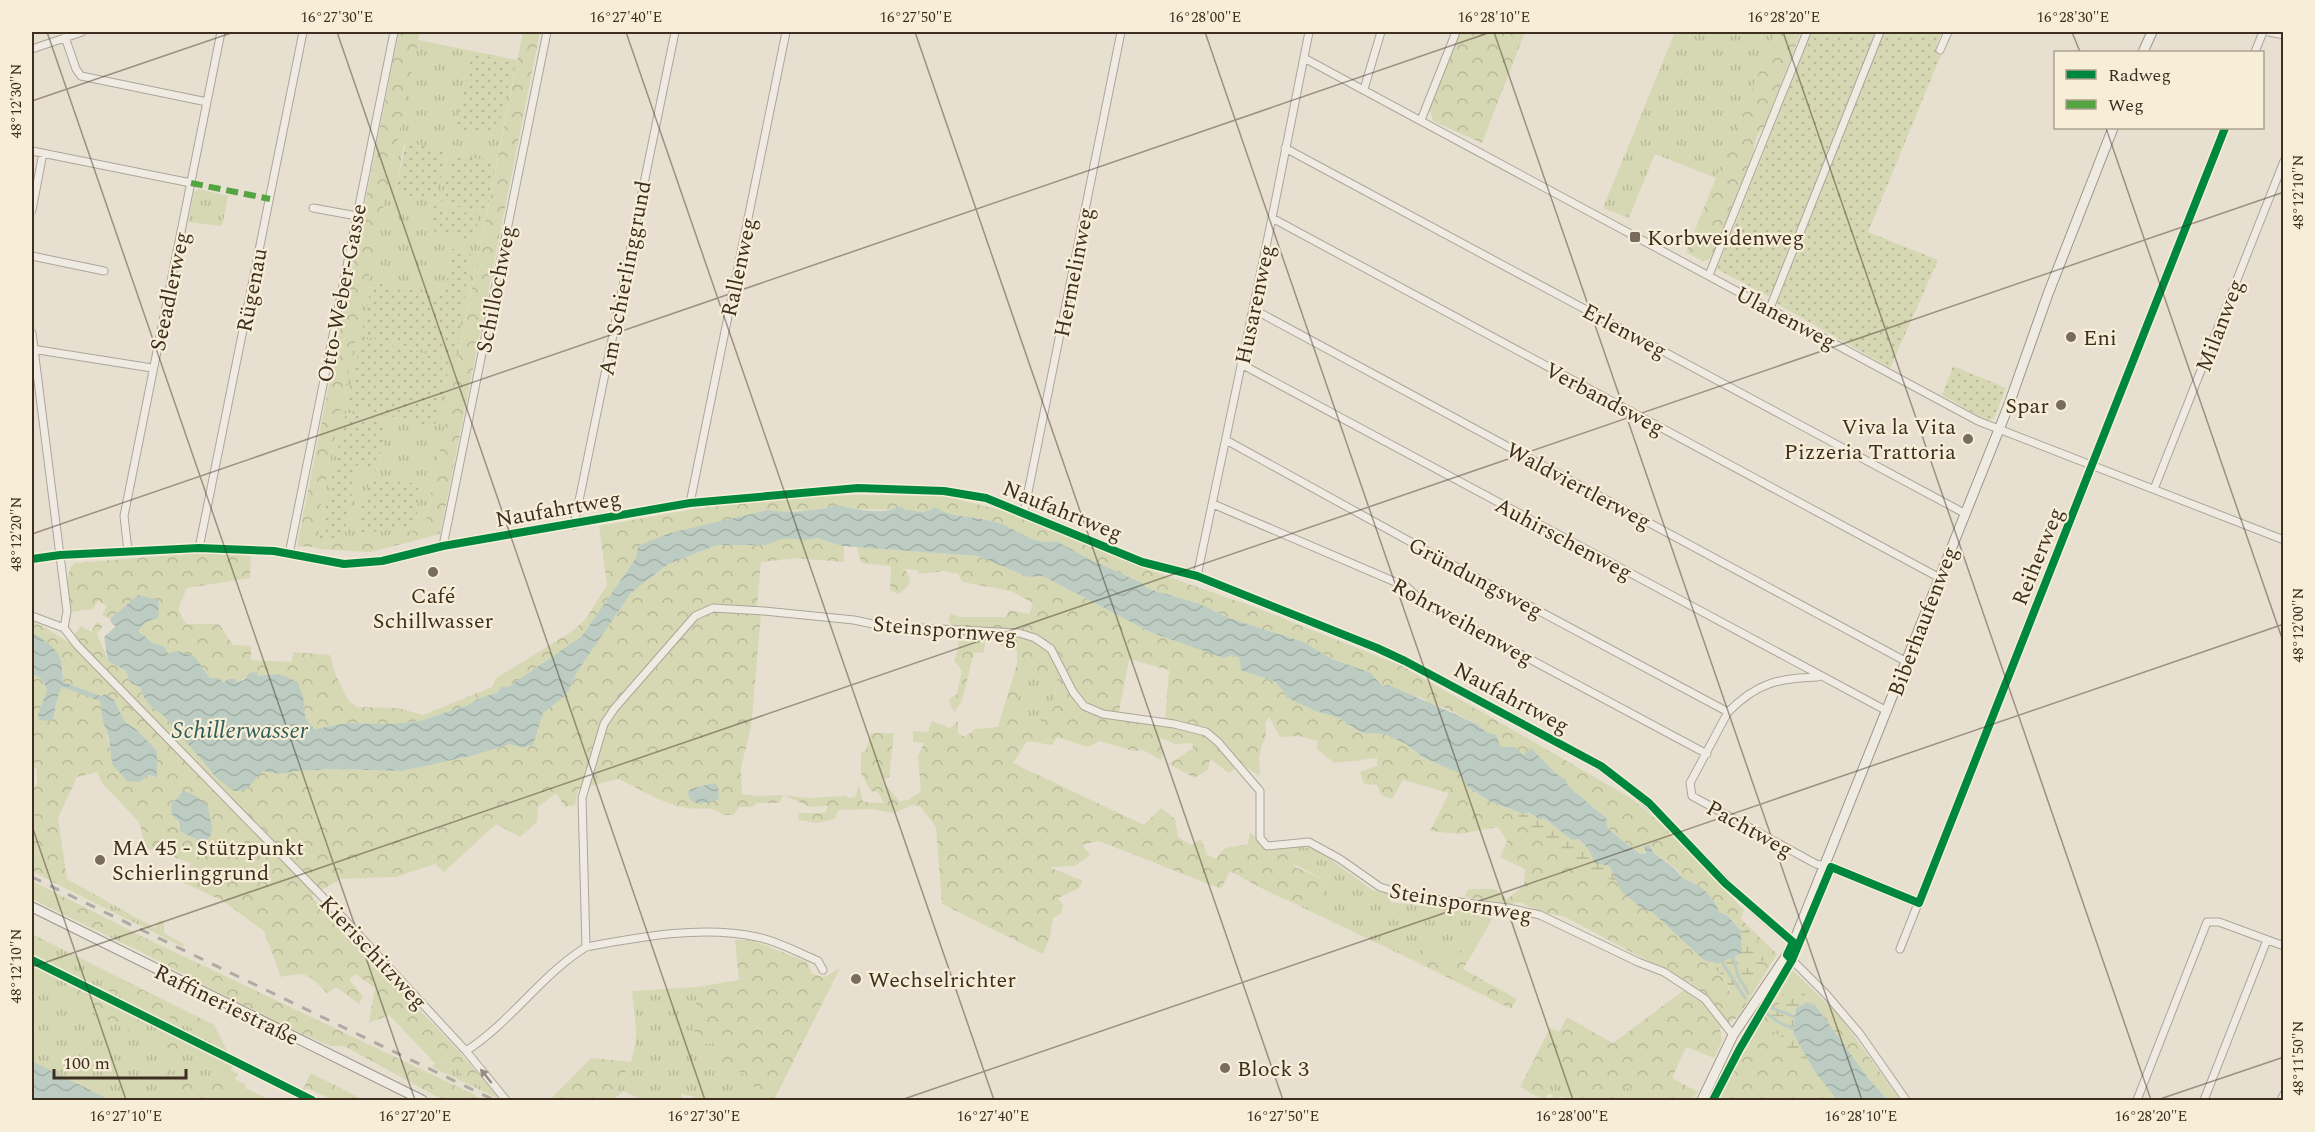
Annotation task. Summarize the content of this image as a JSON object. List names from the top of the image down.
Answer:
{
  "streets": {
    "main road": ["Biberhaufenweg", "Raffineriestraße"],
    "street": [
      "Rallenweg",
      "Hermelinweg",
      "Am Schierlinggrund",
      "Schillochweg",
      "Rügenau",
      "Seeadlerweg",
      "Otto-Weber-Gasse",
      "Husarenweg",
      "Ulanenweg",
      "Milanweg",
      "Erlenweg",
      "Verbandsweg",
      "Waldviertlerweg",
      "Naufahrtweg",
      "Auhirschenweg",
      "Reiherweg",
      "Gründungsweg",
      "Rohrweihenweg",
      "Steinspornweg",
      "Pachtweg",
      "Kierischitzweg"
    ]
  },
  "crossings": [
    ["Rallenweg", "Naufahrtweg"],
    ["Hermelinweg", "Naufahrtweg"],
    ["Am Schierlinggrund", "Naufahrtweg"],
    ["Schillochweg", "Naufahrtweg"],
    ["Rügenau", "Naufahrtweg"],
    ["Seeadlerweg", "Naufahrtweg"],
    ["Otto-Weber-Gasse", "Naufahrtweg"],
    ["Husarenweg", "Ulanenweg"],
    ["Husarenweg", "Erlenweg"],
    ["Husarenweg", "Verbandsweg"],
    ["Husarenweg", "Waldviertlerweg"],
    ["Husarenweg", "Naufahrtweg"],
    ["Husarenweg", "Auhirschenweg"],
    ["Husarenweg", "Gründungsweg"],
    ["Husarenweg", "Rohrweihenweg"],
    ["Ulanenweg", "Milanweg"],
    ["Ulanenweg", "Reiherweg"],
    ["Ulanenweg", "Biberhaufenweg"],
    ["Erlenweg", "Biberhaufenweg"],
    ["Verbandsweg", "Biberhaufenweg"],
    ["Waldviertlerweg", "Biberhaufenweg"],
    ["Naufahrtweg", "Biberhaufenweg"],
    ["Auhirschenweg", "Biberhaufenweg"],
    ["Auhirschenweg", "Pachtweg"],
    ["Gründungsweg", "Pachtweg"],
    ["Rohrweihenweg", "Pachtweg"],
    ["Biberhaufenweg", "Steinspornweg"],
    ["Biberhaufenweg", "Pachtweg"]
  ],
  "water": ["Schillerwasser"],
  "places": {
    "transit": ["Korbweidenweg"],
    "other": [
      "Eni",
      "Spar",
      "Viva la Vita Pizzeria Trattoria",
      "Café Schillwasser",
      "MA 45 - Stützpunkt Schierlinggrund",
      "Wechselrichter",
      "Block 3"
    ]
  },
  "legend": ["Radweg", "Weg"],
  "scale_bar": "100 m",
  "coordinates": [
    "16°27'30\"E",
    "16°27'40\"E",
    "16°27'50\"E",
    "16°28'00\"E",
    "16°28'10\"E",
    "16°28'20\"E",
    "16°28'30\"E",
    "48°12'30\"N",
    "48°12'10\"N",
    "48°12'20\"N",
    "48°12'00\"N",
    "48°11'50\"N",
    "16°27'10\"E",
    "16°27'20\"E"
  ]
}
